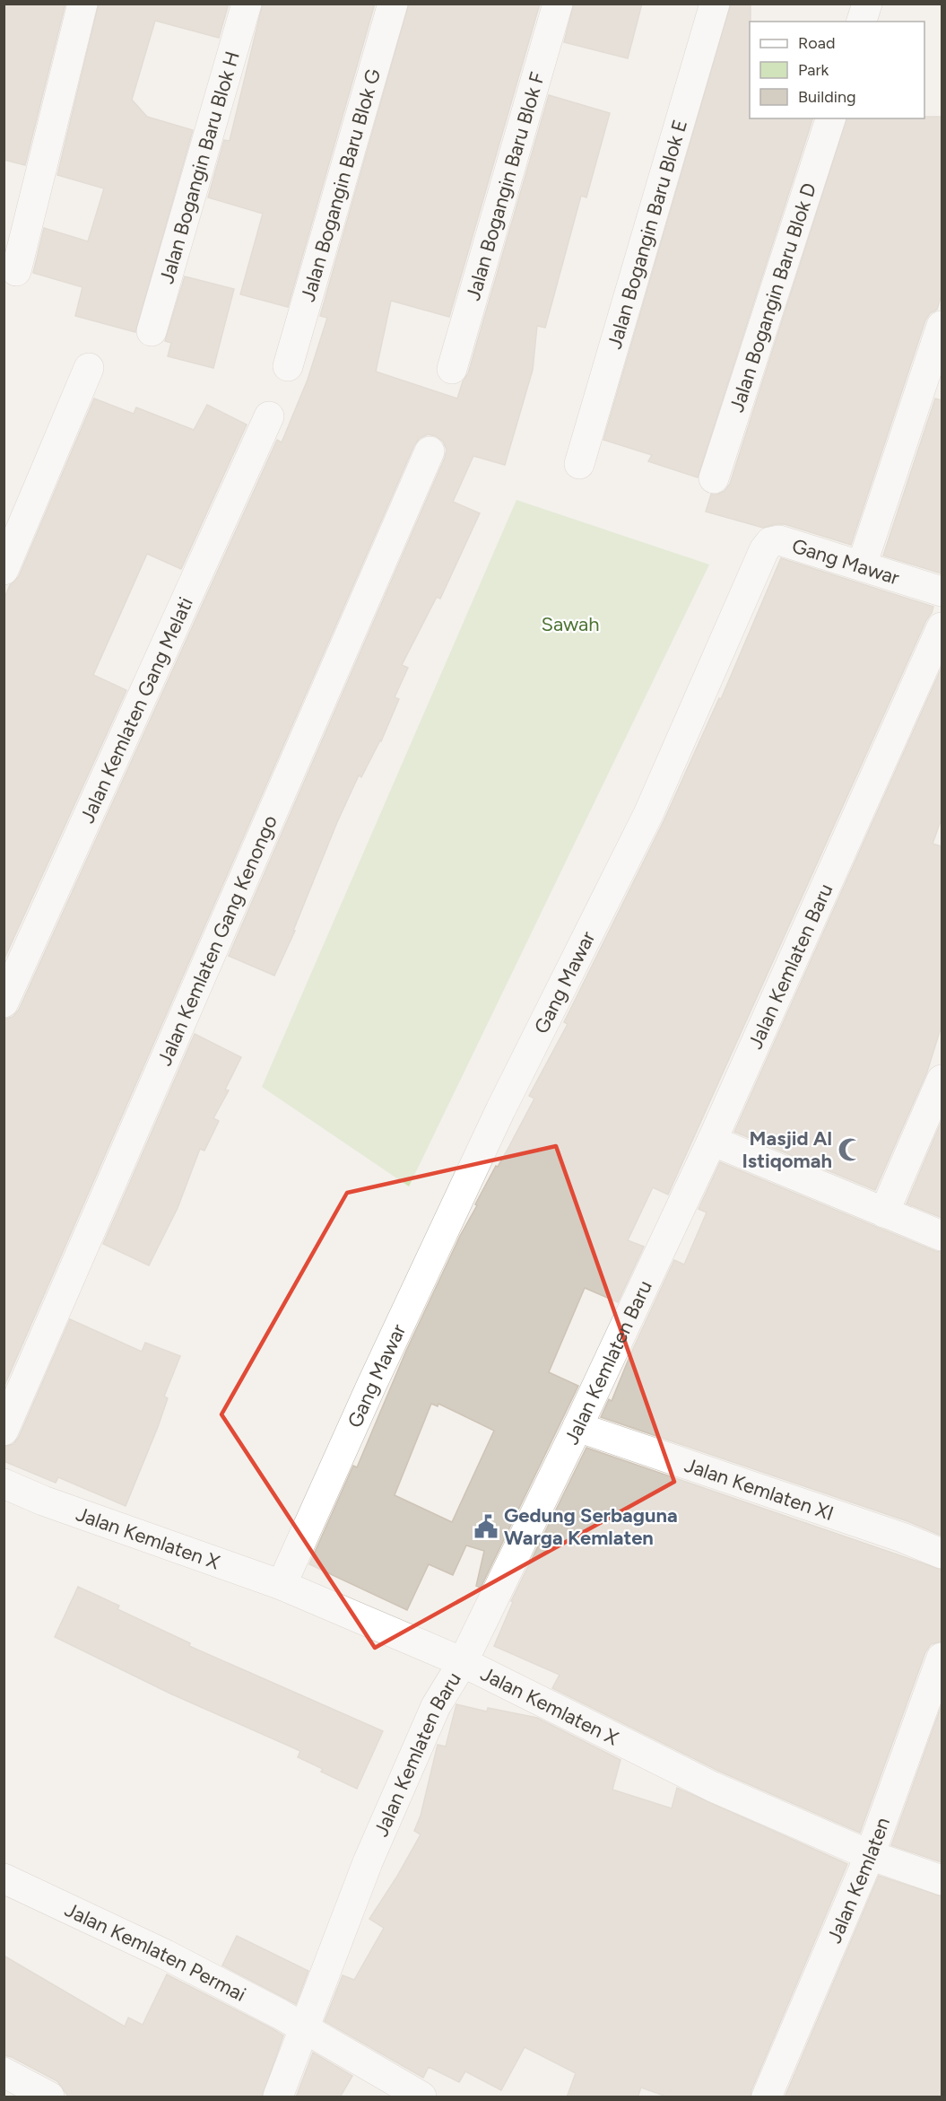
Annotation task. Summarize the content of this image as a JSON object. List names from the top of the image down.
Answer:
{
  "streets": {
    "street": [
      "Jalan Bogangin Baru Blok H",
      "Jalan Bogangin Baru Blok G",
      "Jalan Bogangin Baru Blok F",
      "Jalan Bogangin Baru Blok E",
      "Jalan Bogangin Baru Blok D",
      "Gang Mawar",
      "Jalan Kemlaten Gang Melati",
      "Jalan Kemlaten Gang Kenongo",
      "Jalan Kemlaten Baru",
      "Jalan Kemlaten XI",
      "Jalan Kemlaten X",
      "Jalan Kemlaten",
      "Jalan Kemlaten Permai"
    ]
  },
  "crossings": [
    ["Gang Mawar", "Jalan Kemlaten X"],
    ["Jalan Kemlaten Baru", "Jalan Kemlaten XI"],
    ["Jalan Kemlaten Baru", "Jalan Kemlaten X"],
    ["Jalan Kemlaten Baru", "Jalan Kemlaten Permai"],
    ["Jalan Kemlaten X", "Jalan Kemlaten"]
  ],
  "parks": ["Sawah"],
  "places": {
    "mosque": ["Masjid Al Istiqomah"],
    "public building": ["Gedung Serbaguna Warga Kemlaten"]
  },
  "legend": ["Road", "Park", "Building"]
}
